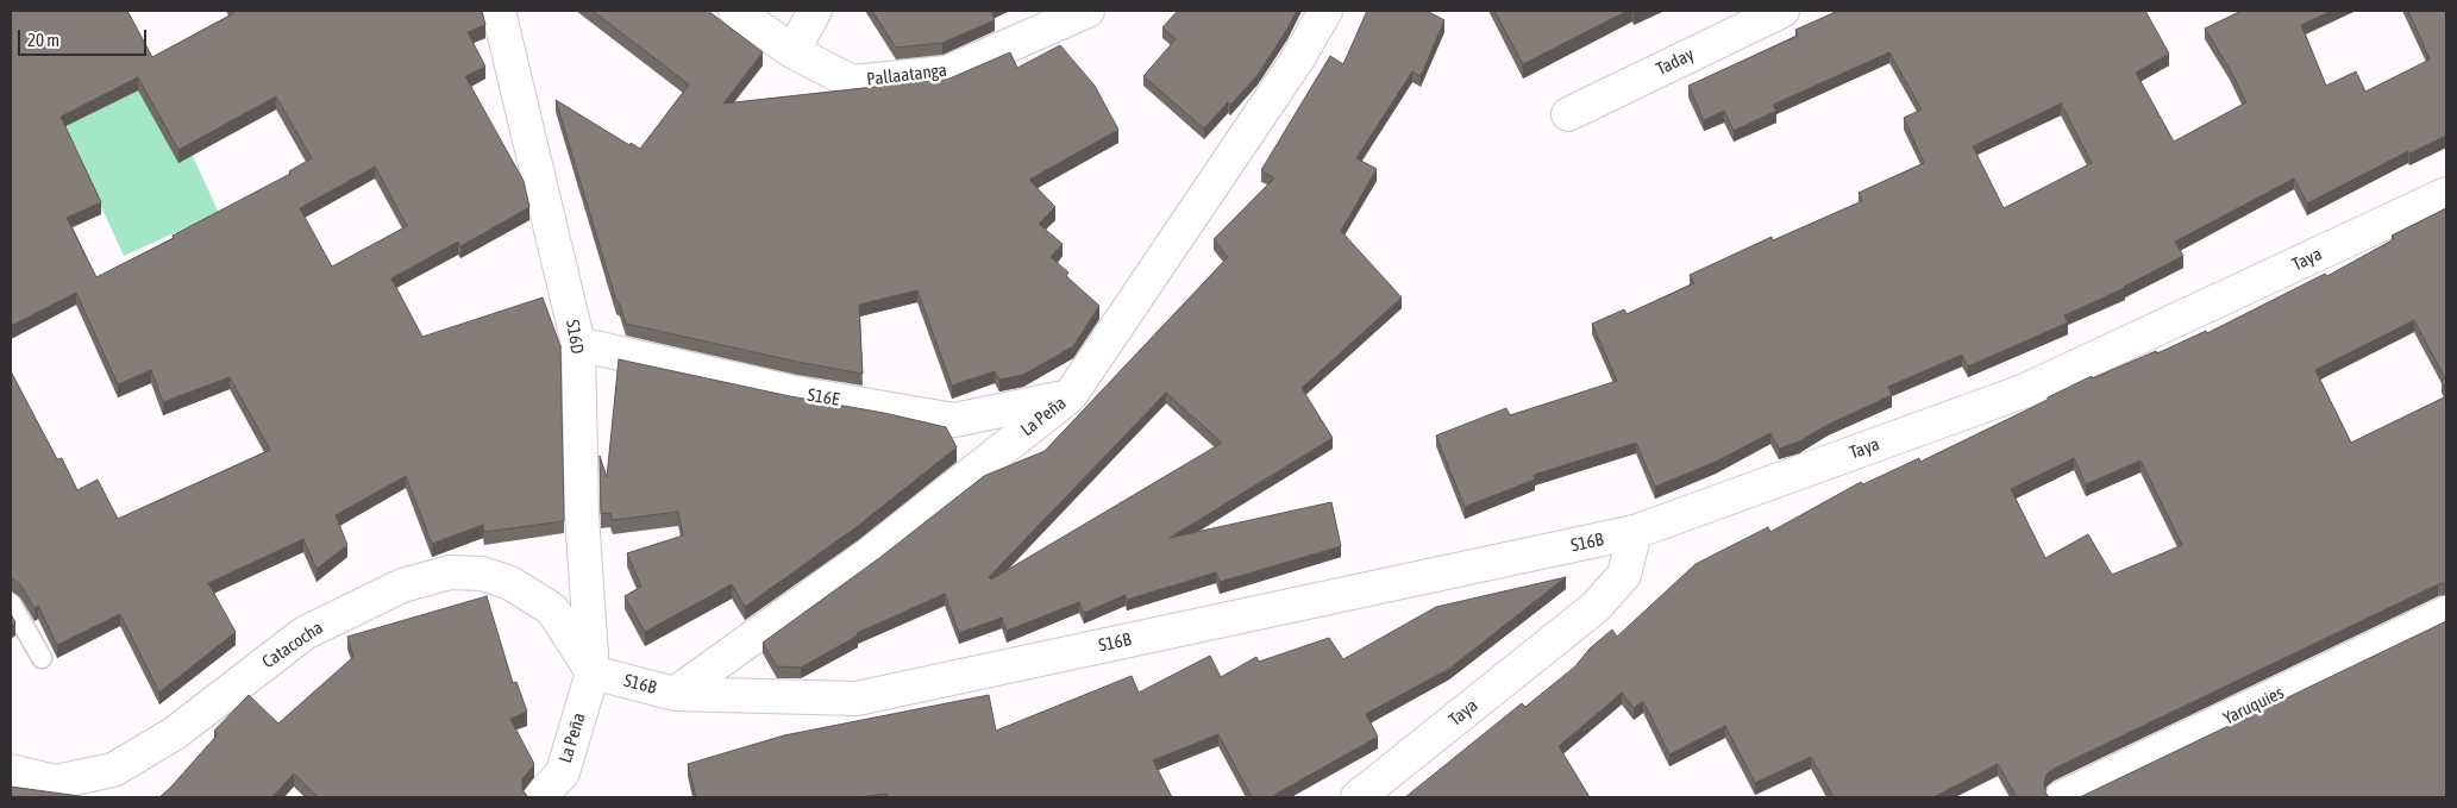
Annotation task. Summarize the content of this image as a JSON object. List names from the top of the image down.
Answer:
{
  "streets": {
    "street": [
      "Taday",
      "Pallaatanga",
      "Taya",
      "S16D",
      "S16E",
      "La Peña",
      "S16B",
      "Catacocha",
      "Yaruquies"
    ]
  },
  "crossings": [
    ["Taya", "S16B"],
    ["S16D", "S16E"],
    ["S16D", "La Peña"],
    ["S16D", "S16B"],
    ["S16D", "Catacocha"],
    ["S16E", "La Peña"],
    ["La Peña", "S16B"],
    ["La Peña", "Catacocha"],
    ["S16B", "Catacocha"]
  ],
  "scale_bar": "20 m"
}
